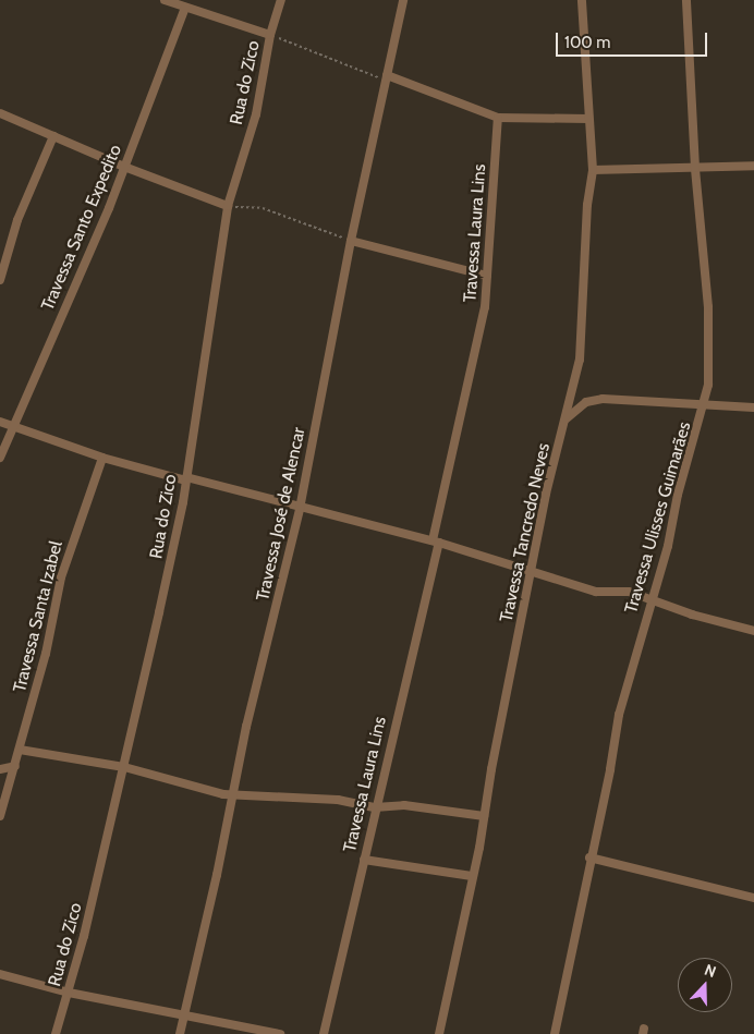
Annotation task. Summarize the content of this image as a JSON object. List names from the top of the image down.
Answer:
{
  "streets": {
    "street": [
      "Rua do Zico",
      "Travessa Santo Expedito",
      "Travessa Laura Lins",
      "Travessa José de Alencar",
      "Travessa Ulisses Guimarães",
      "Travessa Tancredo Neves",
      "Travessa Santa Izabel"
    ]
  },
  "scale_bar": "100 m",
  "north": "top"
}
